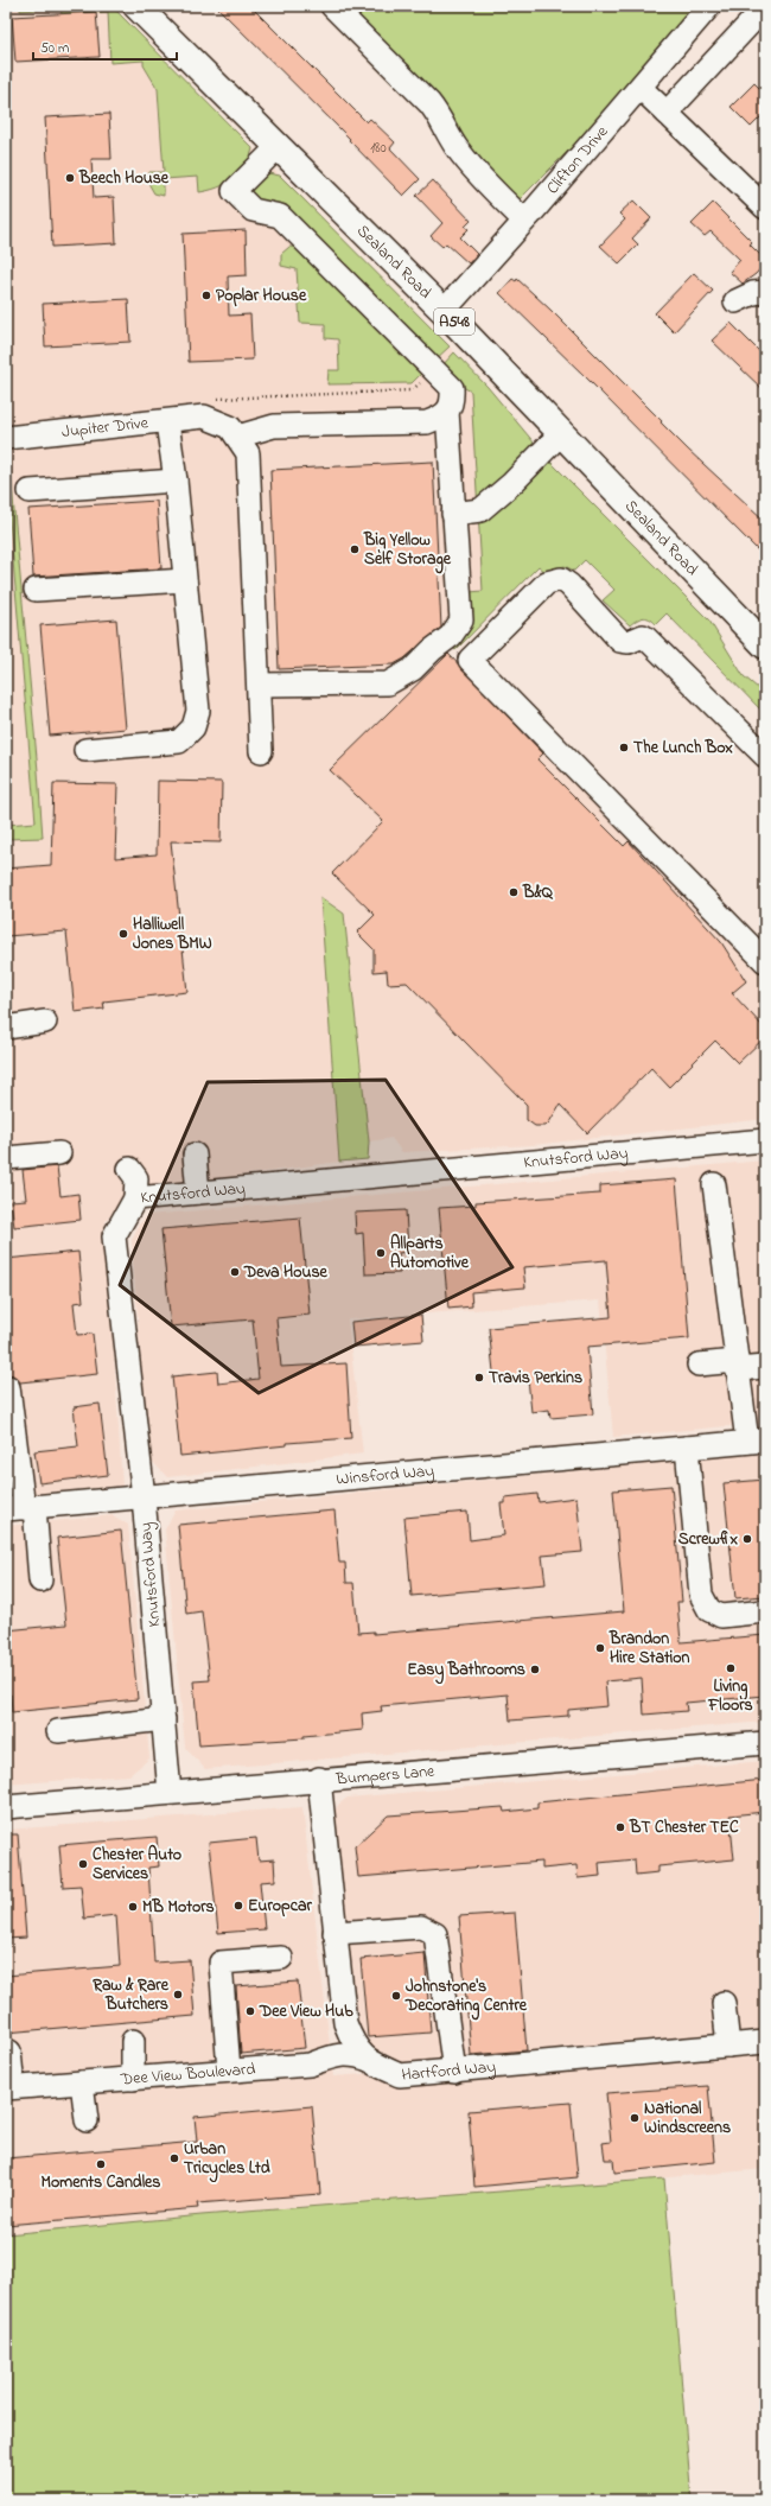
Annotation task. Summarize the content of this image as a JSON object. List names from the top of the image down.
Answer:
{
  "streets": {
    "main road": ["Sealand Road", "A548"],
    "street": [
      "Clifton Drive",
      "Jupiter Drive",
      "Knutsford Way",
      "Winsford Way",
      "Bumpers Lane",
      "Hartford Way",
      "Dee View Boulevard"
    ]
  },
  "crossings": [
    ["Clifton Drive", "Sealand Road"],
    ["Knutsford Way", "Winsford Way"],
    ["Knutsford Way", "Bumpers Lane"],
    ["Bumpers Lane", "Hartford Way"],
    ["Hartford Way", "Dee View Boulevard"]
  ],
  "places": [
    "Beech House",
    "Poplar House",
    "Big Yellow Self Storage",
    "The Lunch Box",
    "B&Q",
    "Halliwell Jones BMW",
    "Allparts Automotive",
    "Deva House",
    "Travis Perkins",
    "Screwfix",
    "Brandon Hire Station",
    "Living Floors",
    "Easy Bathrooms",
    "BT Chester TEC",
    "Chester Auto Services",
    "Europcar",
    "MB Motors",
    "Raw & Rare Butchers",
    "Johnstone's Decorating Centre",
    "Dee View Hub",
    "National Windscreens",
    "Urban Tricycles Ltd",
    "Moments Candles"
  ],
  "house_numbers": ["180"],
  "scale_bar": "50 m"
}
